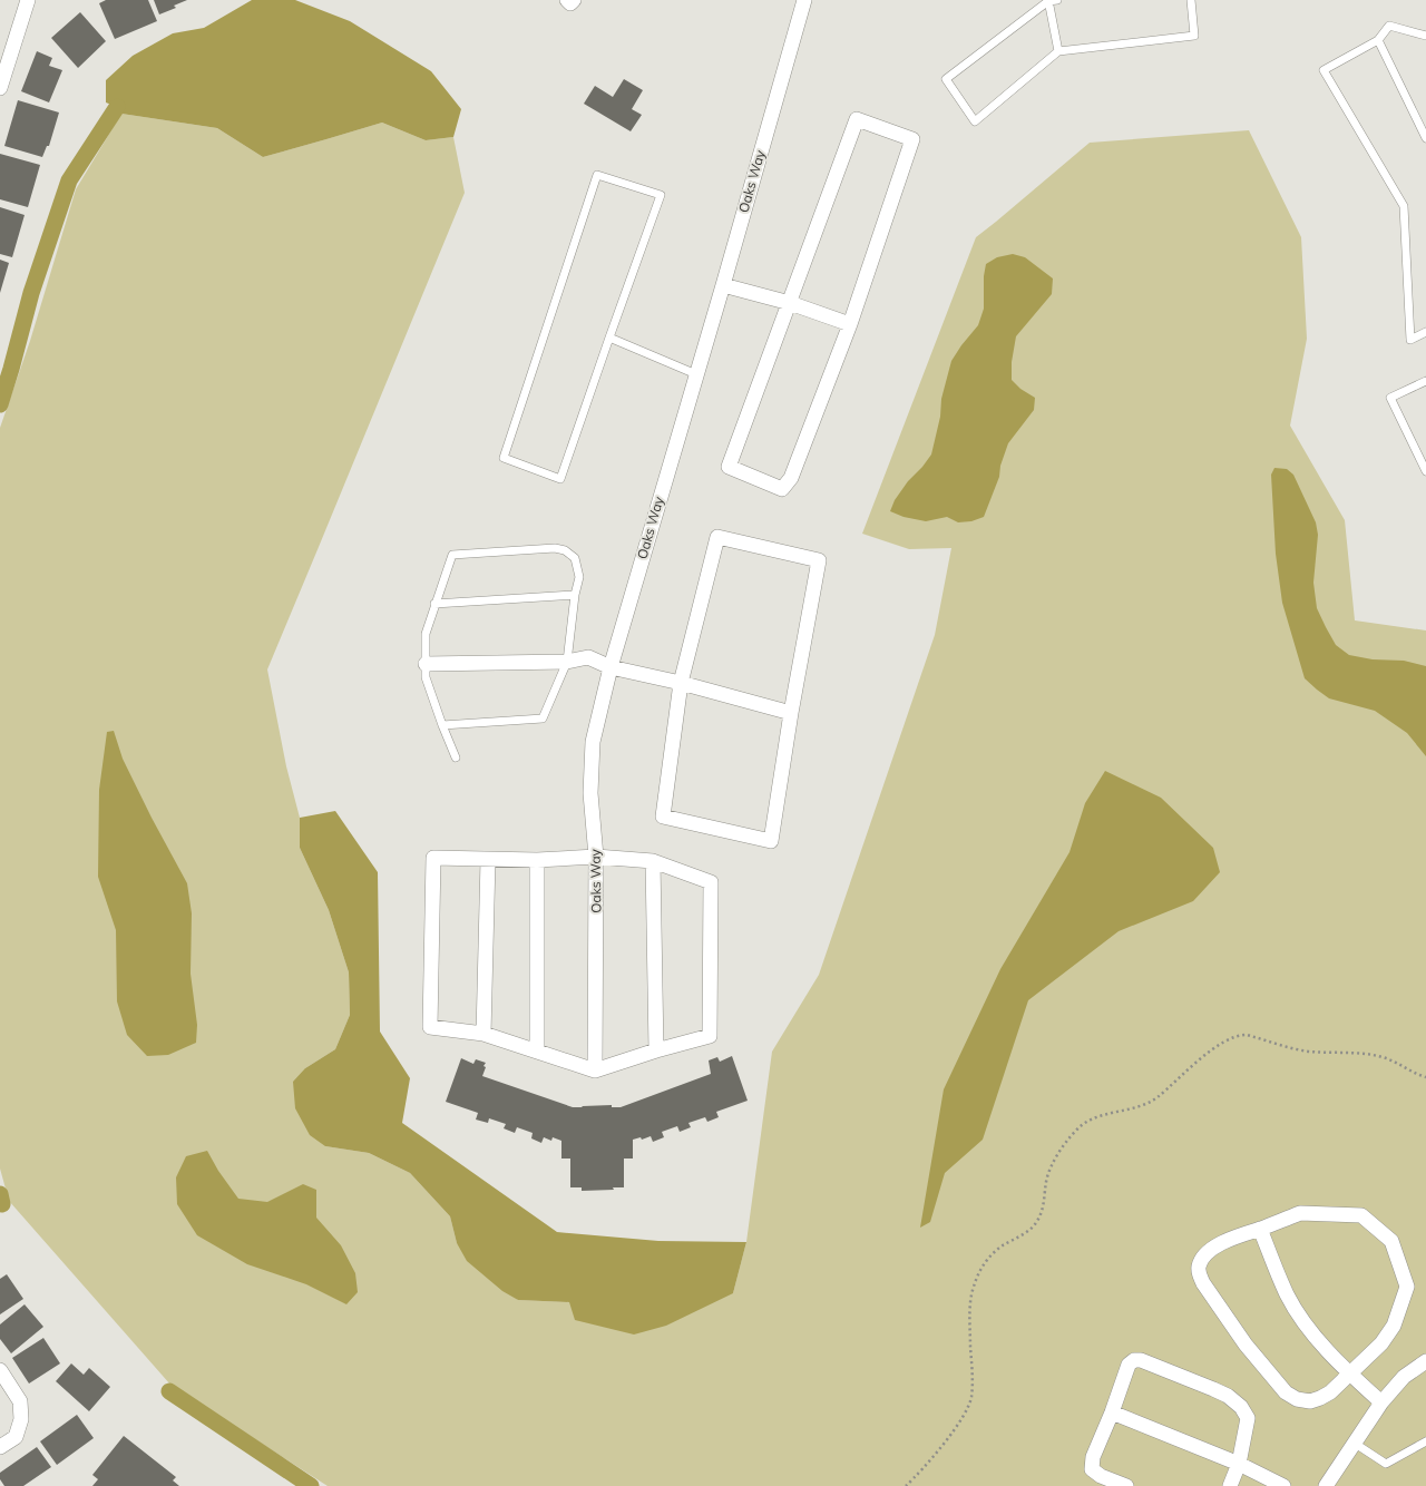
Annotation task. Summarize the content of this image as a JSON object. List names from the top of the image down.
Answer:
{
  "streets": {
    "street": ["Oaks Way"]
  }
}
